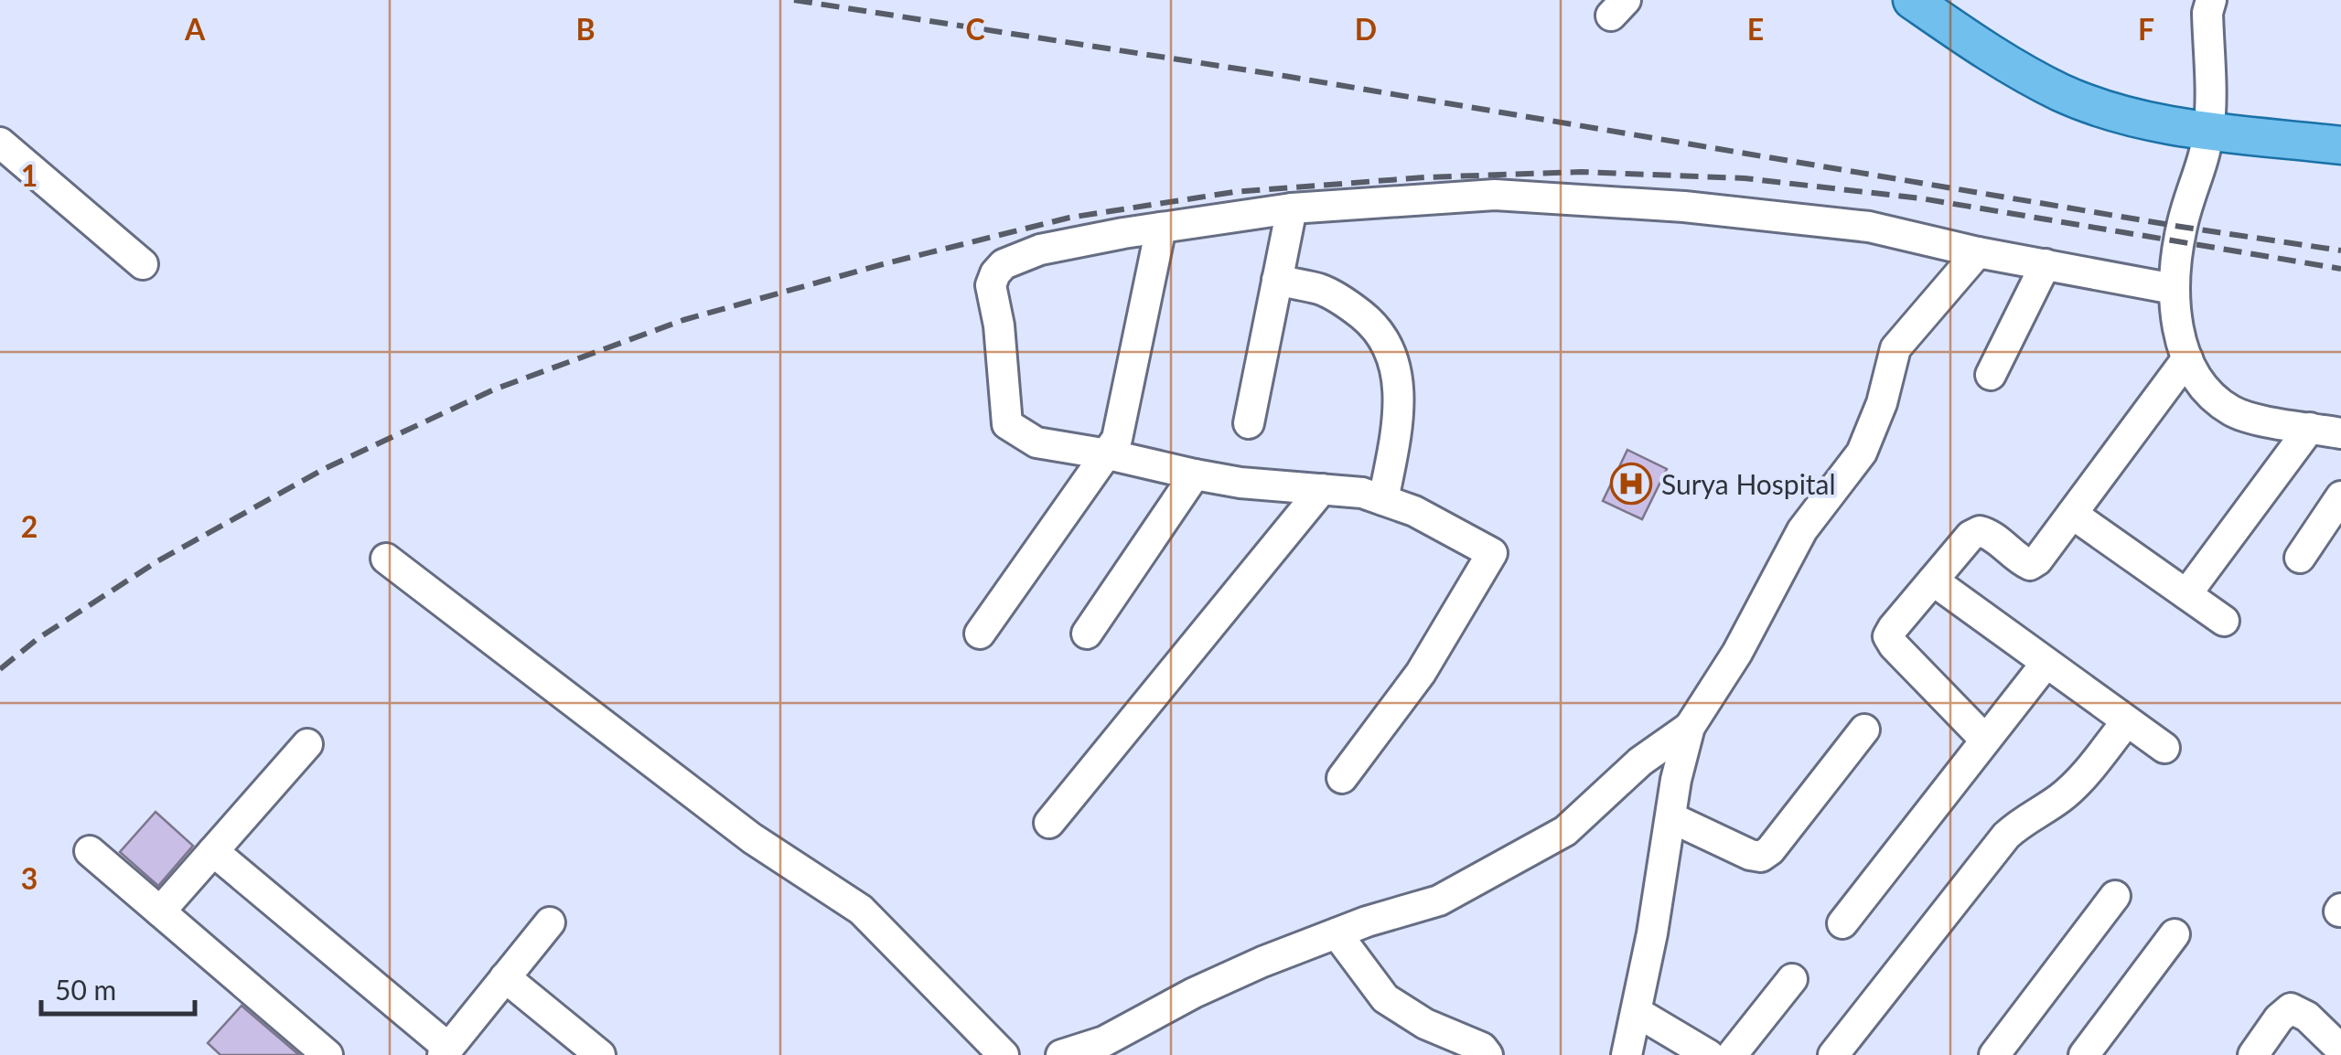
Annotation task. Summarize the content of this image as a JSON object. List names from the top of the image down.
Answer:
{
  "places": {
    "hospital": ["Surya Hospital"]
  },
  "scale_bar": "50 m",
  "grid": {
    "columns": [
      "A",
      "B",
      "C",
      "D",
      "E",
      "F"
    ],
    "rows": ["1", "2", "3"]
  }
}
